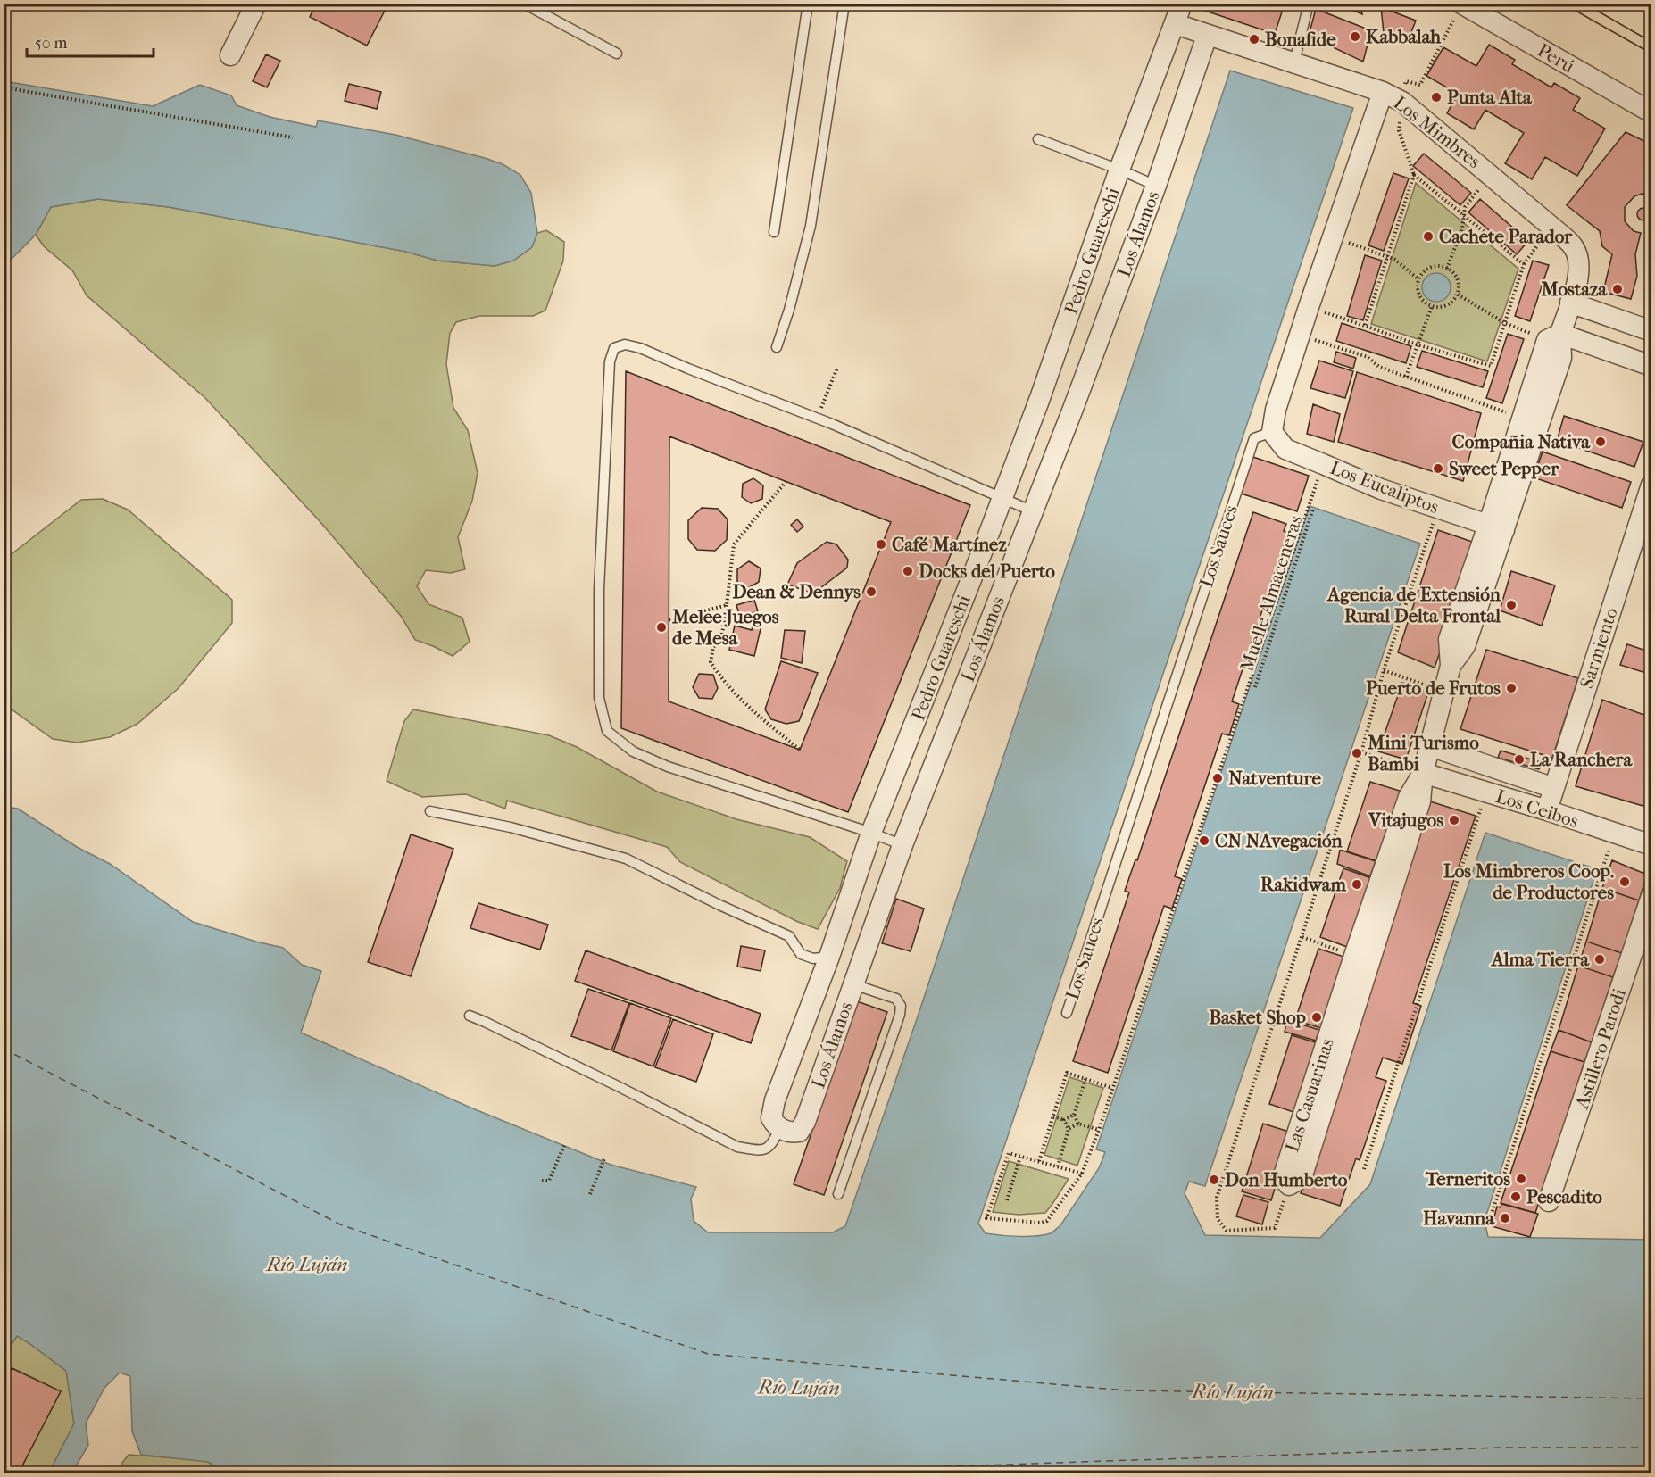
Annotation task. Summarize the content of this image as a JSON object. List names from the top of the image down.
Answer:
{
  "streets": {
    "street": [
      "Perú",
      "Los Mimbres",
      "Los Álamos",
      "Pedro Guareschi",
      "Los Eucaliptos",
      "Sarmiento",
      "Los Ceibos",
      "Astillero Parodi",
      "Las Casuarinas"
    ],
    "lane": ["Los Sauces"],
    "path": ["Muelle Almaceneras"]
  },
  "crossings": [
    ["Los Mimbres", "Los Álamos"],
    ["Los Mimbres", "Pedro Guareschi"],
    ["Los Mimbres", "Las Casuarinas"],
    ["Los Álamos", "Pedro Guareschi"],
    ["Los Eucaliptos", "Los Sauces"],
    ["Los Eucaliptos", "Las Casuarinas"],
    ["Sarmiento", "Los Ceibos"],
    ["Los Ceibos", "Las Casuarinas"]
  ],
  "water": ["Río Luján"],
  "places": [
    "Kabbalah",
    "Bonafide",
    "Punta Alta",
    "Cachete Parador",
    "Mostaza",
    "Compañia Nativa",
    "Sweet Pepper",
    "Café Martínez",
    "Docks del Puerto",
    "Dean & Dennys",
    "Agencia de Extensión Rural Delta Frontal",
    "Melee Juegos de Mesa",
    "Puerto de Frutos",
    "Mini Turismo Bambi",
    "La Ranchera",
    "Natventure",
    "Vitajugos",
    "CN NAvegación",
    "Los Mimbreros Coop. de Productores",
    "Rakidwam",
    "Alma Tierra",
    "Basket Shop",
    "Terneritos",
    "Don Humberto",
    "Pescadito",
    "Havanna"
  ],
  "scale_bar": "50 m"
}
